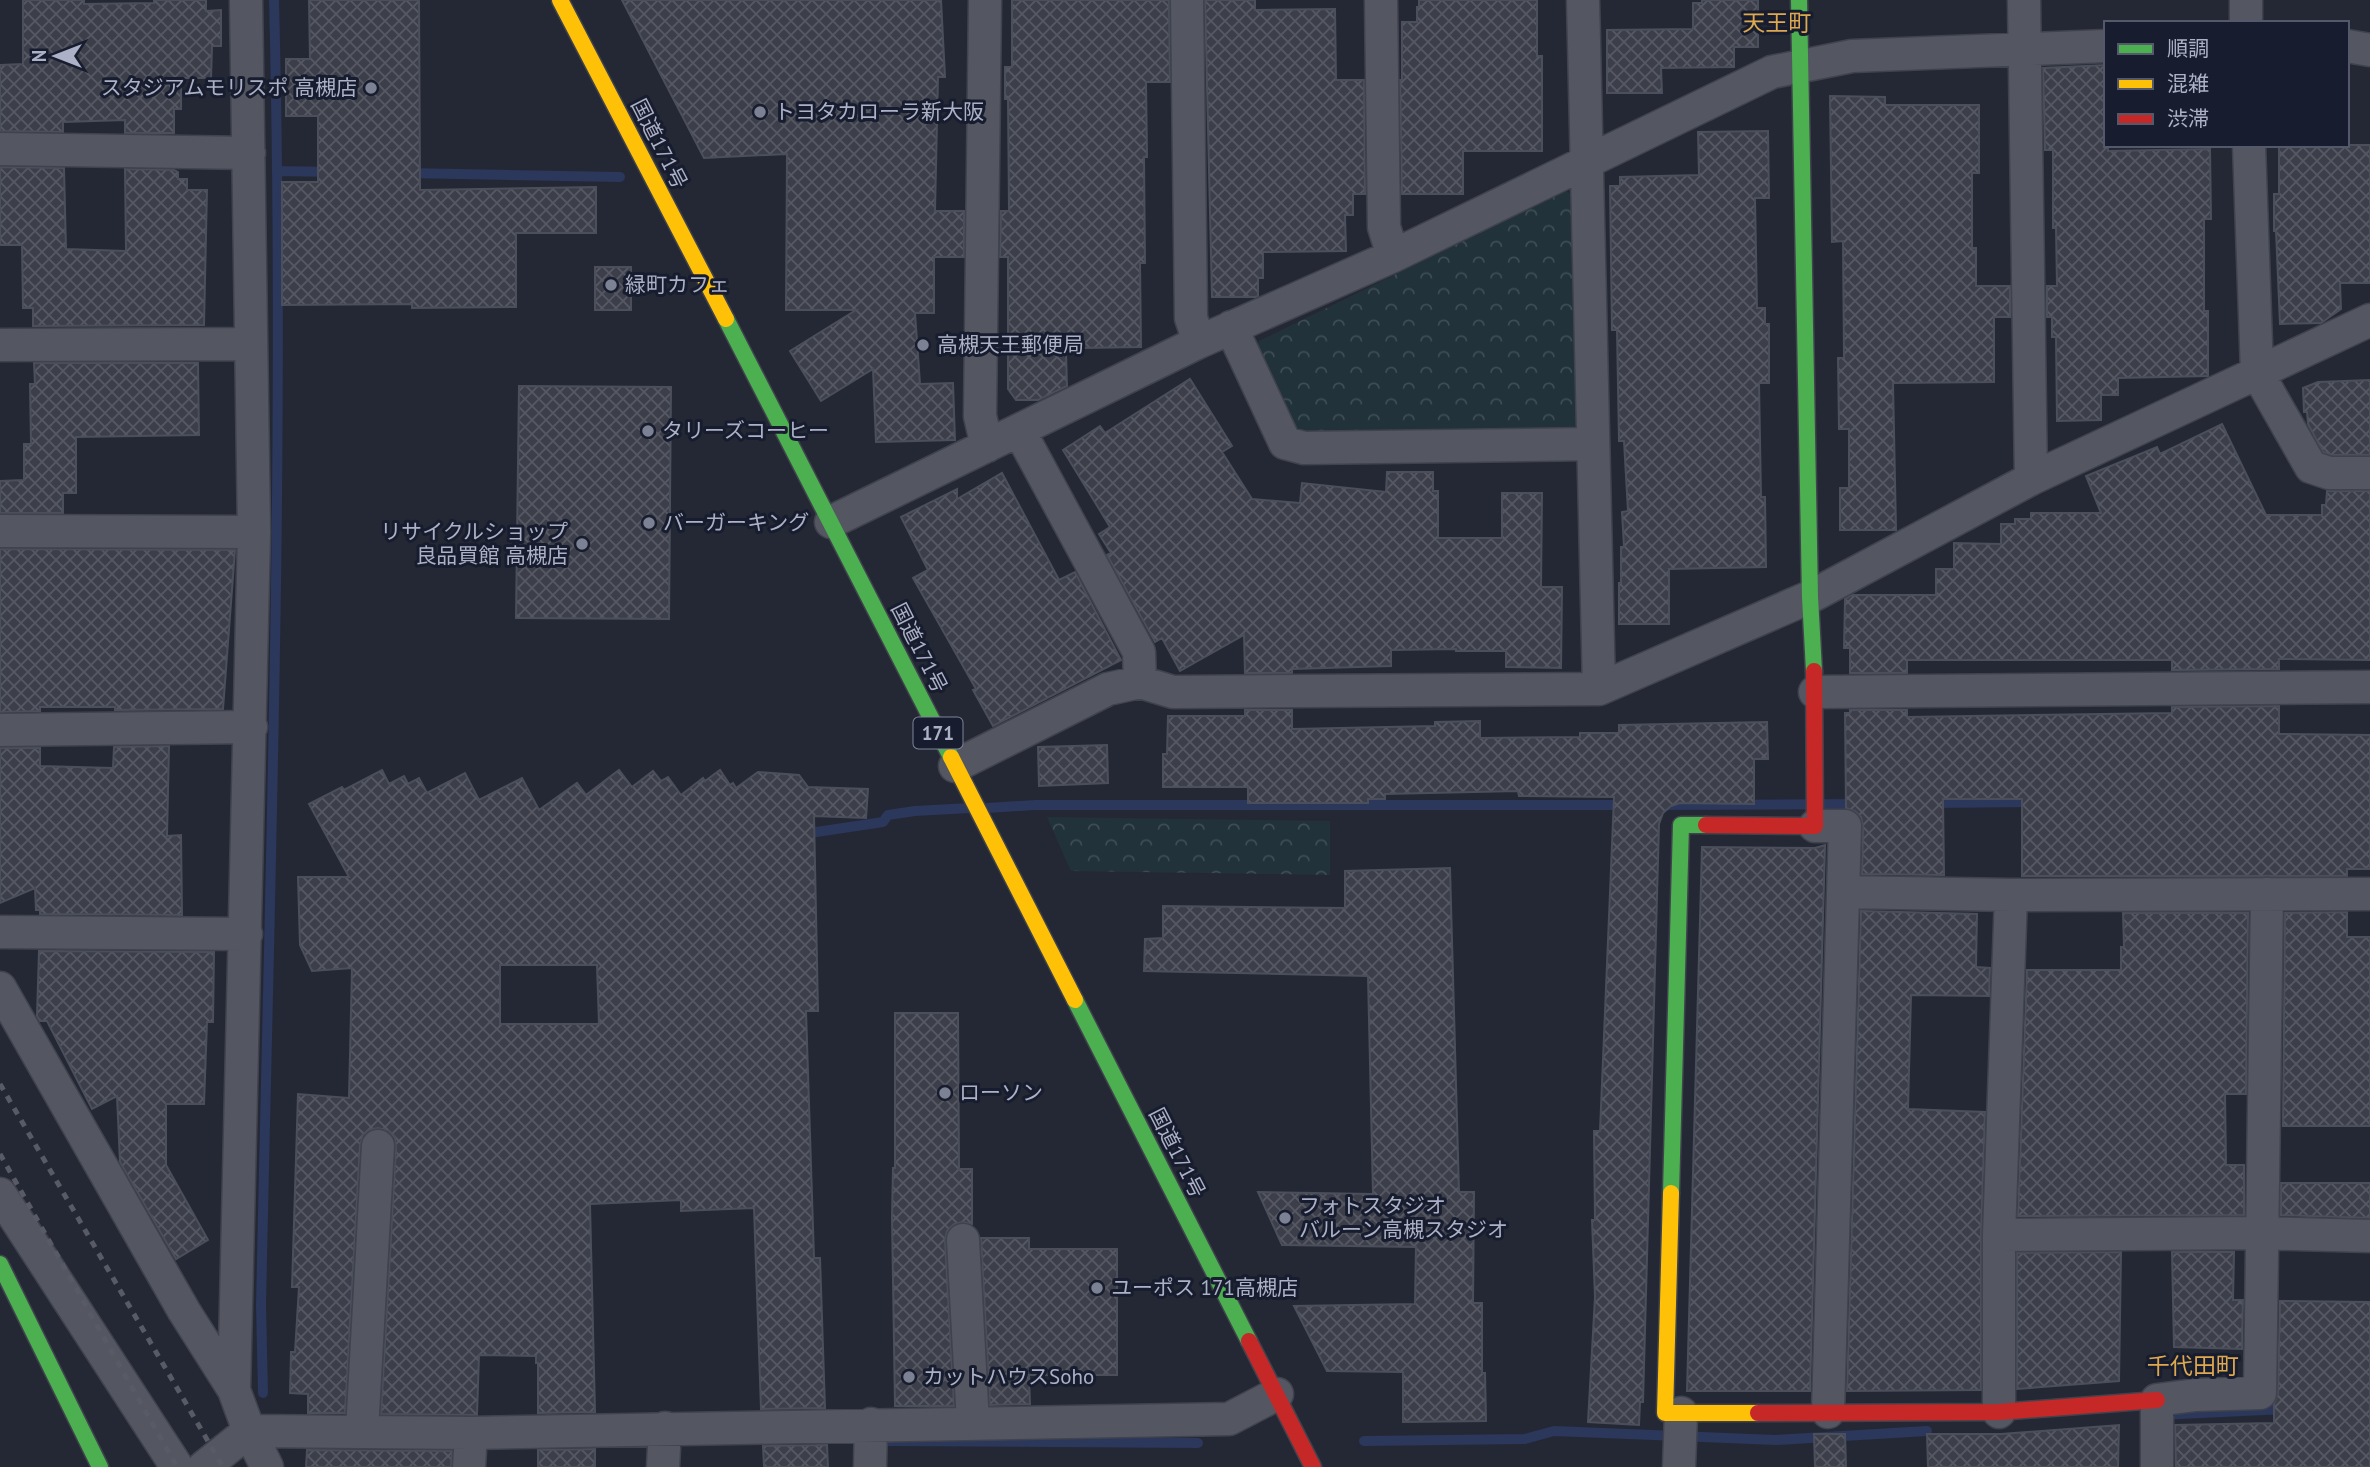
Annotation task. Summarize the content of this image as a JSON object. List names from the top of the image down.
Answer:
{
  "streets": {
    "main road": ["国道171号", "171"]
  },
  "districts": ["天王町", "千代田町"],
  "places": [
    "スタジアムモリスポ 高槻店",
    "トヨタカローラ新大阪",
    "緑町カフェ",
    "高槻天王郵便局",
    "タリーズコーヒー",
    "バーガーキング",
    "リサイクルショップ 良品買館 高槻店",
    "ローソン",
    "フォトスタジオ バルーン高槻スタジオ",
    "ユーポス 171高槻店",
    "カットハウスSoho"
  ],
  "legend": ["順調", "混雑", "渋滞"],
  "north": "left"
}
